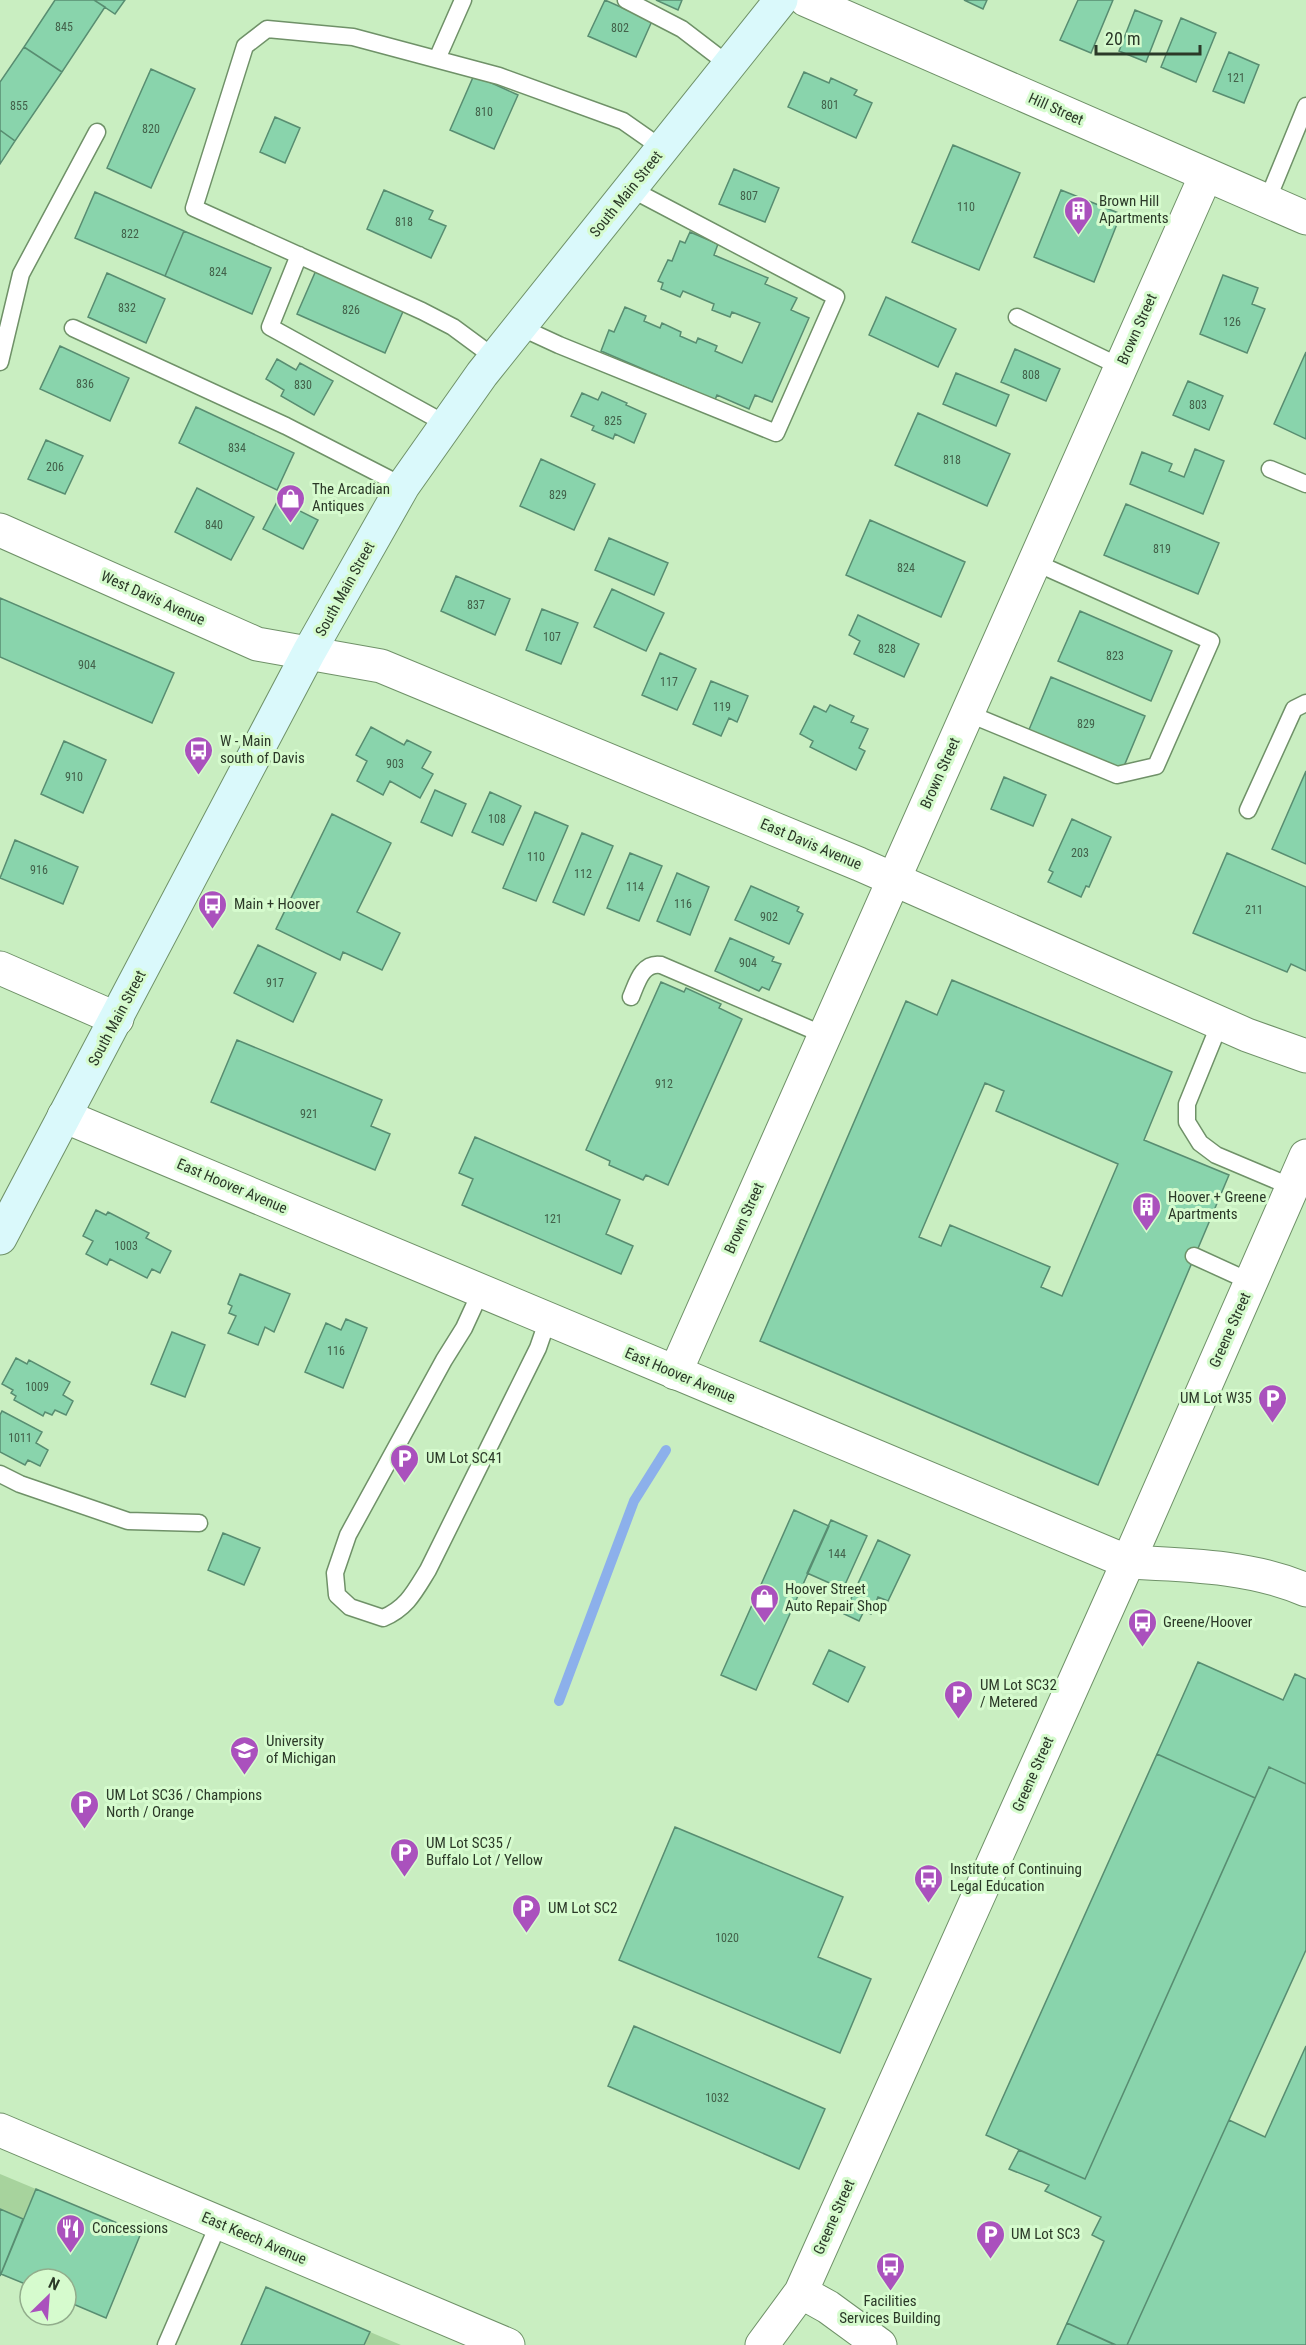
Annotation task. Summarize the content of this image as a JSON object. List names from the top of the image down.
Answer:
{
  "streets": {
    "main road": ["South Main Street"],
    "street": [
      "Hill Street",
      "Brown Street",
      "West Davis Avenue",
      "East Davis Avenue",
      "East Hoover Avenue",
      "Greene Street",
      "East Keech Avenue"
    ]
  },
  "crossings": [
    ["Hill Street", "Brown Street"],
    ["South Main Street", "West Davis Avenue"],
    ["South Main Street", "East Davis Avenue"],
    ["South Main Street", "East Hoover Avenue"],
    ["Brown Street", "East Davis Avenue"],
    ["Brown Street", "East Hoover Avenue"],
    ["West Davis Avenue", "East Davis Avenue"],
    ["East Hoover Avenue", "Greene Street"]
  ],
  "places": {
    "building": ["Brown Hill Apartments", "Hoover + Greene Apartments"],
    "shop": ["The Arcadian Antiques", "Hoover Street Auto Repair Shop"],
    "bus stop": [
      "W - Main south of Davis",
      "Main + Hoover",
      "Greene/Hoover",
      "Institute of Continuing Legal Education",
      "Facilities Services Building"
    ],
    "parking": [
      "UM Lot W35",
      "UM Lot SC41",
      "UM Lot SC32 / Metered",
      "UM Lot SC36 / Champions North / Orange",
      "UM Lot SC35 / Buffalo Lot / Yellow",
      "UM Lot SC2",
      "UM Lot SC3"
    ],
    "school or university": ["University of Michigan"],
    "restaurant": ["Concessions"]
  },
  "house_numbers": [
    "845",
    "802",
    "121",
    "801",
    "855",
    "810",
    "820",
    "807",
    "110",
    "818",
    "822",
    "824",
    "832",
    "826",
    "126",
    "808",
    "836",
    "830",
    "803",
    "825",
    "834",
    "818",
    "206",
    "829",
    "840",
    "819",
    "824",
    "837",
    "107",
    "828",
    "823",
    "904",
    "117",
    "119",
    "829",
    "903",
    "910",
    "108",
    "203",
    "110",
    "916",
    "112",
    "114",
    "116",
    "211",
    "902",
    "904",
    "917",
    "912",
    "921",
    "121",
    "1003",
    "116",
    "1009",
    "1011",
    "144",
    "1020",
    "1032"
  ],
  "scale_bar": "20 m",
  "north": "top right"
}
